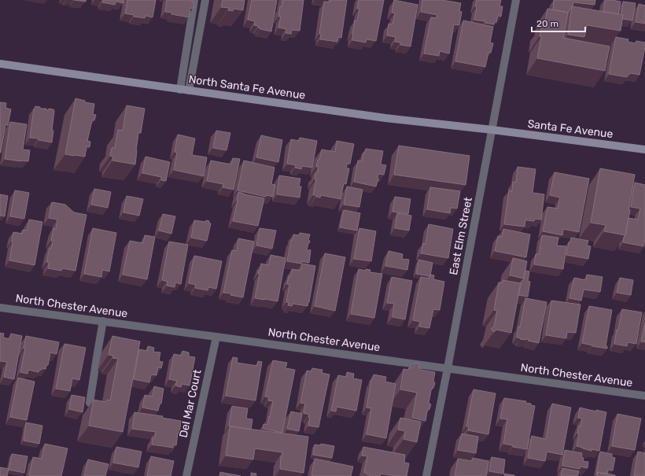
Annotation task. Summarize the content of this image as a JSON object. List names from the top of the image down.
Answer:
{
  "streets": {
    "main road": ["North Santa Fe Avenue", "Santa Fe Avenue"],
    "street": ["East Elm Street", "North Chester Avenue", "Del Mar Court"]
  },
  "crossings": [
    ["North Santa Fe Avenue", "Santa Fe Avenue"],
    ["North Santa Fe Avenue", "East Elm Street"],
    ["Santa Fe Avenue", "East Elm Street"],
    ["East Elm Street", "North Chester Avenue"],
    ["North Chester Avenue", "Del Mar Court"]
  ],
  "scale_bar": "20 m"
}
